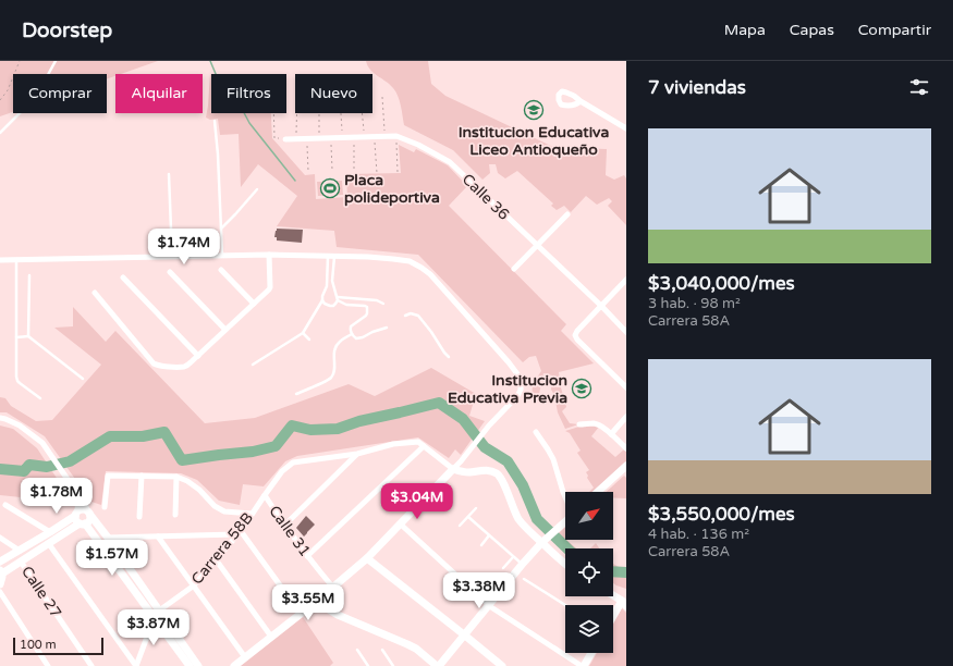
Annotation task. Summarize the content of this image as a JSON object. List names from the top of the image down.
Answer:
{
  "streets": {
    "street": [
      "Calle 36",
      "Calle 31",
      "Carrera 58B",
      "Calle 27"
    ]
  },
  "crossings": [
    ["Calle 31", "Carrera 58B"]
  ],
  "places": {
    "school or university": ["Institucion Educativa Liceo Antioqueño", "Institucion Educativa Previa"],
    "sports": ["Placa polideportiva"]
  },
  "scale_bar": "100 m",
  "north": "top right",
  "page": {
    "header": "Doorstep",
    "nav": ["Mapa", "Capas", "Compartir"],
    "heading": "7 viviendas",
    "chip": [
      "Comprar",
      "Alquilar",
      "Filtros",
      "Nuevo"
    ],
    "list": [
      {
        "name": "$3,040,000/mes",
        "note": "3 hab. · 98 m² · Carrera 58A"
      },
      {
        "name": "$3,550,000/mes",
        "note": "4 hab. · 136 m² · Carrera 58A"
      }
    ],
    "price": [
      "$1.74M",
      "$1.78M",
      "$3.04M",
      "$1.57M",
      "$3.38M",
      "$3.55M",
      "$3.87M"
    ],
    "scale": "100 m"
  }
}
